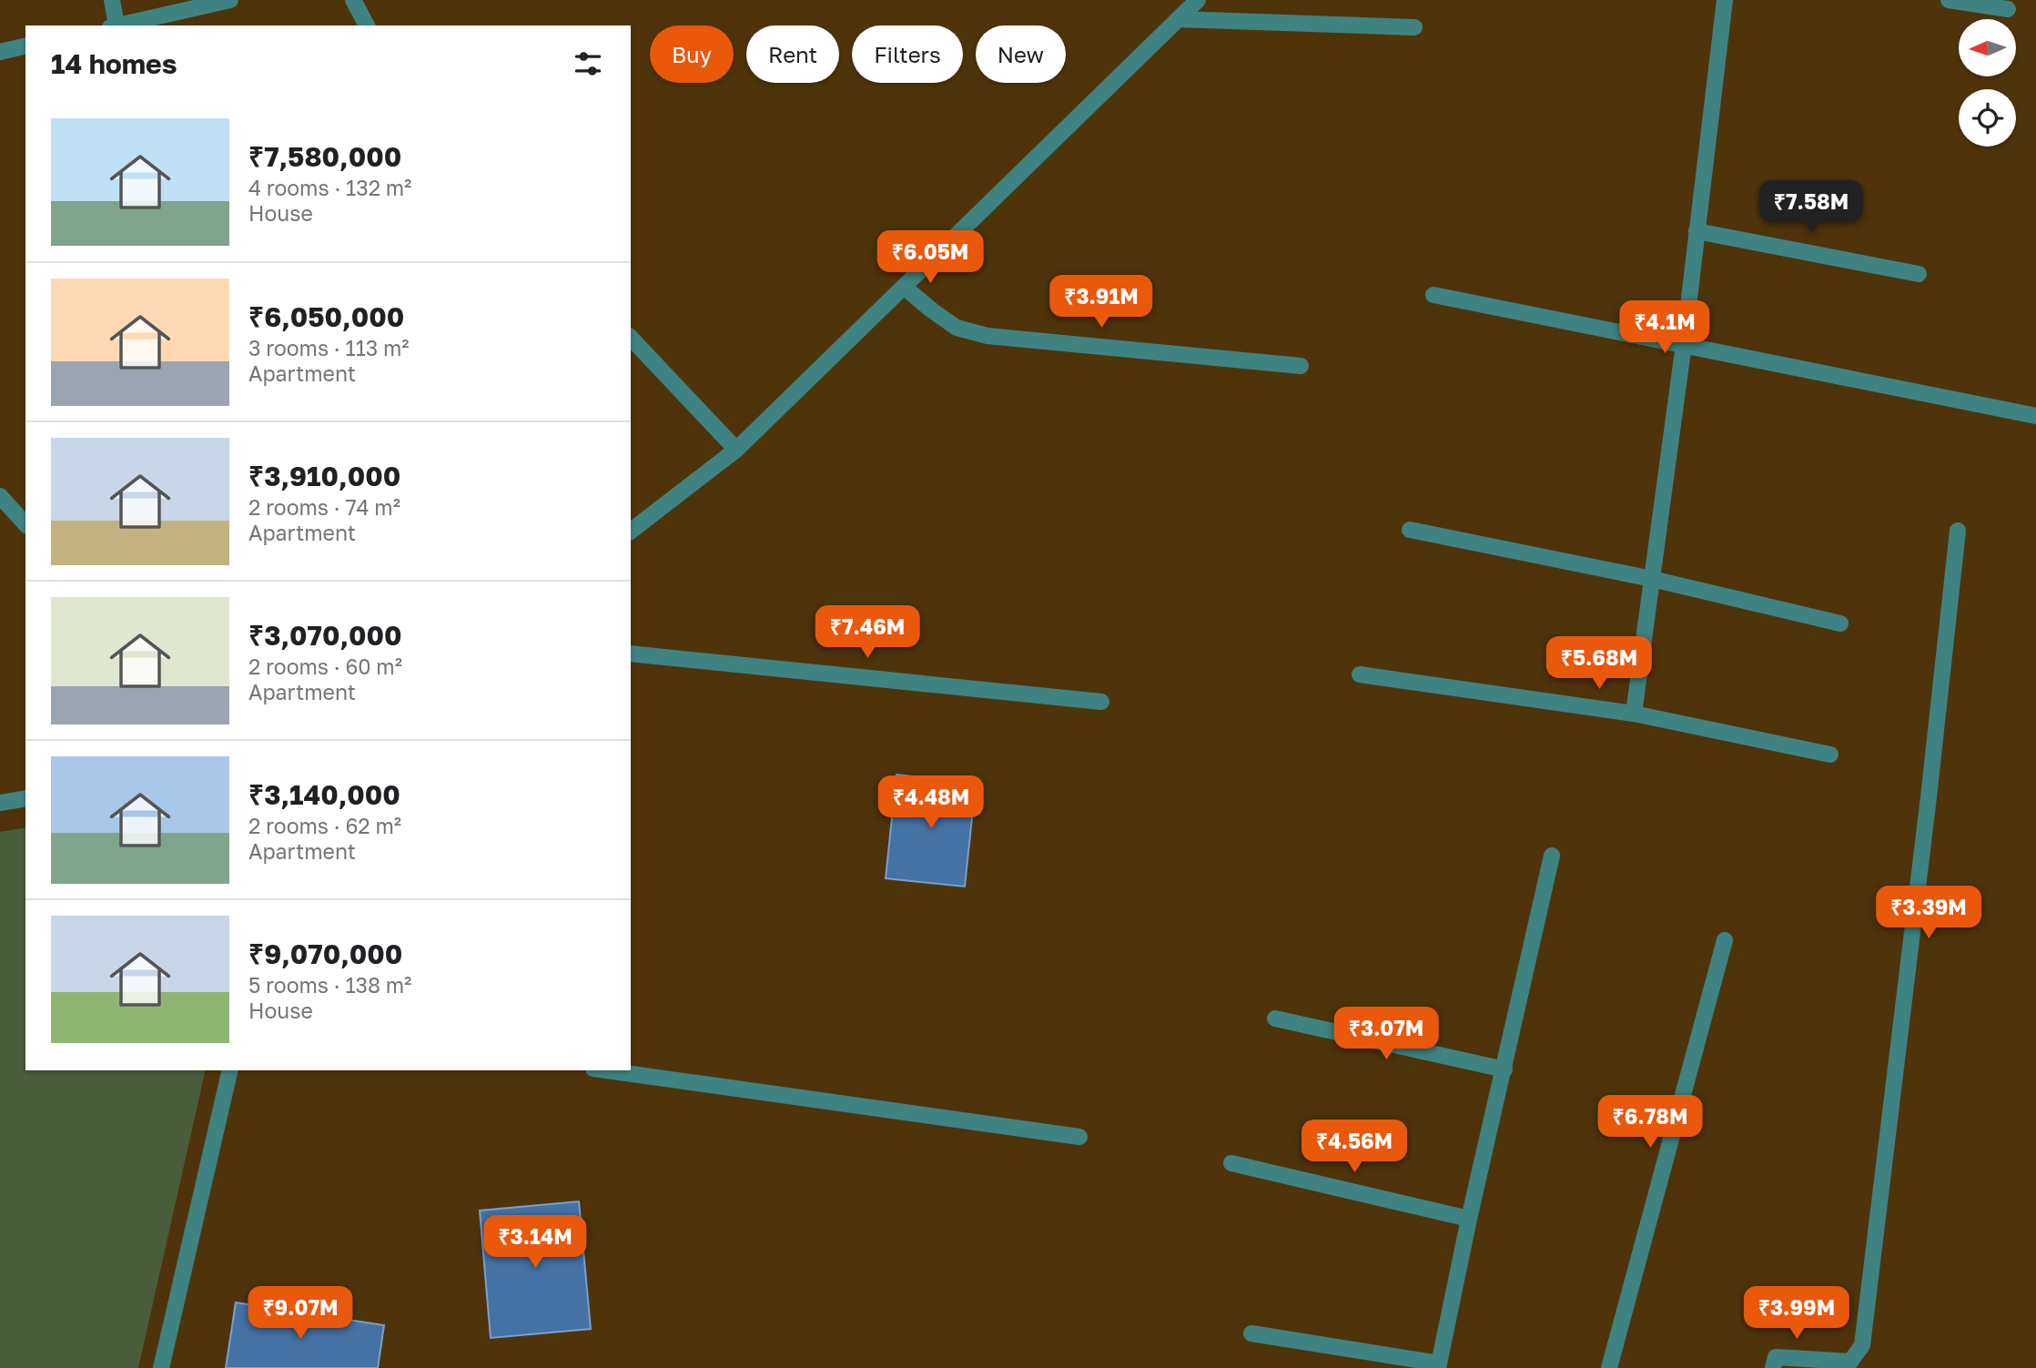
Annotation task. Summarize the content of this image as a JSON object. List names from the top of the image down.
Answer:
{
  "north": "left",
  "page": {
    "chip": [
      "Buy",
      "Rent",
      "Filters",
      "New"
    ],
    "heading": "14 homes",
    "list": [
      {
        "name": "₹7,580,000",
        "note": "4 rooms · 132 m² · House"
      },
      {
        "name": "₹6,050,000",
        "note": "3 rooms · 113 m² · Apartment"
      },
      {
        "name": "₹3,910,000",
        "note": "2 rooms · 74 m² · Apartment"
      },
      {
        "name": "₹3,070,000",
        "note": "2 rooms · 60 m² · Apartment"
      },
      {
        "name": "₹3,140,000",
        "note": "2 rooms · 62 m² · Apartment"
      },
      {
        "name": "₹9,070,000",
        "note": "5 rooms · 138 m² · House"
      }
    ],
    "price": [
      "₹7.58M",
      "₹6.05M",
      "₹3.91M",
      "₹4.1M",
      "₹7.46M",
      "₹5.68M",
      "₹4.48M",
      "₹3.39M",
      "₹3.07M",
      "₹6.78M",
      "₹4.56M",
      "₹3.14M",
      "₹9.07M",
      "₹3.99M"
    ]
  }
}
